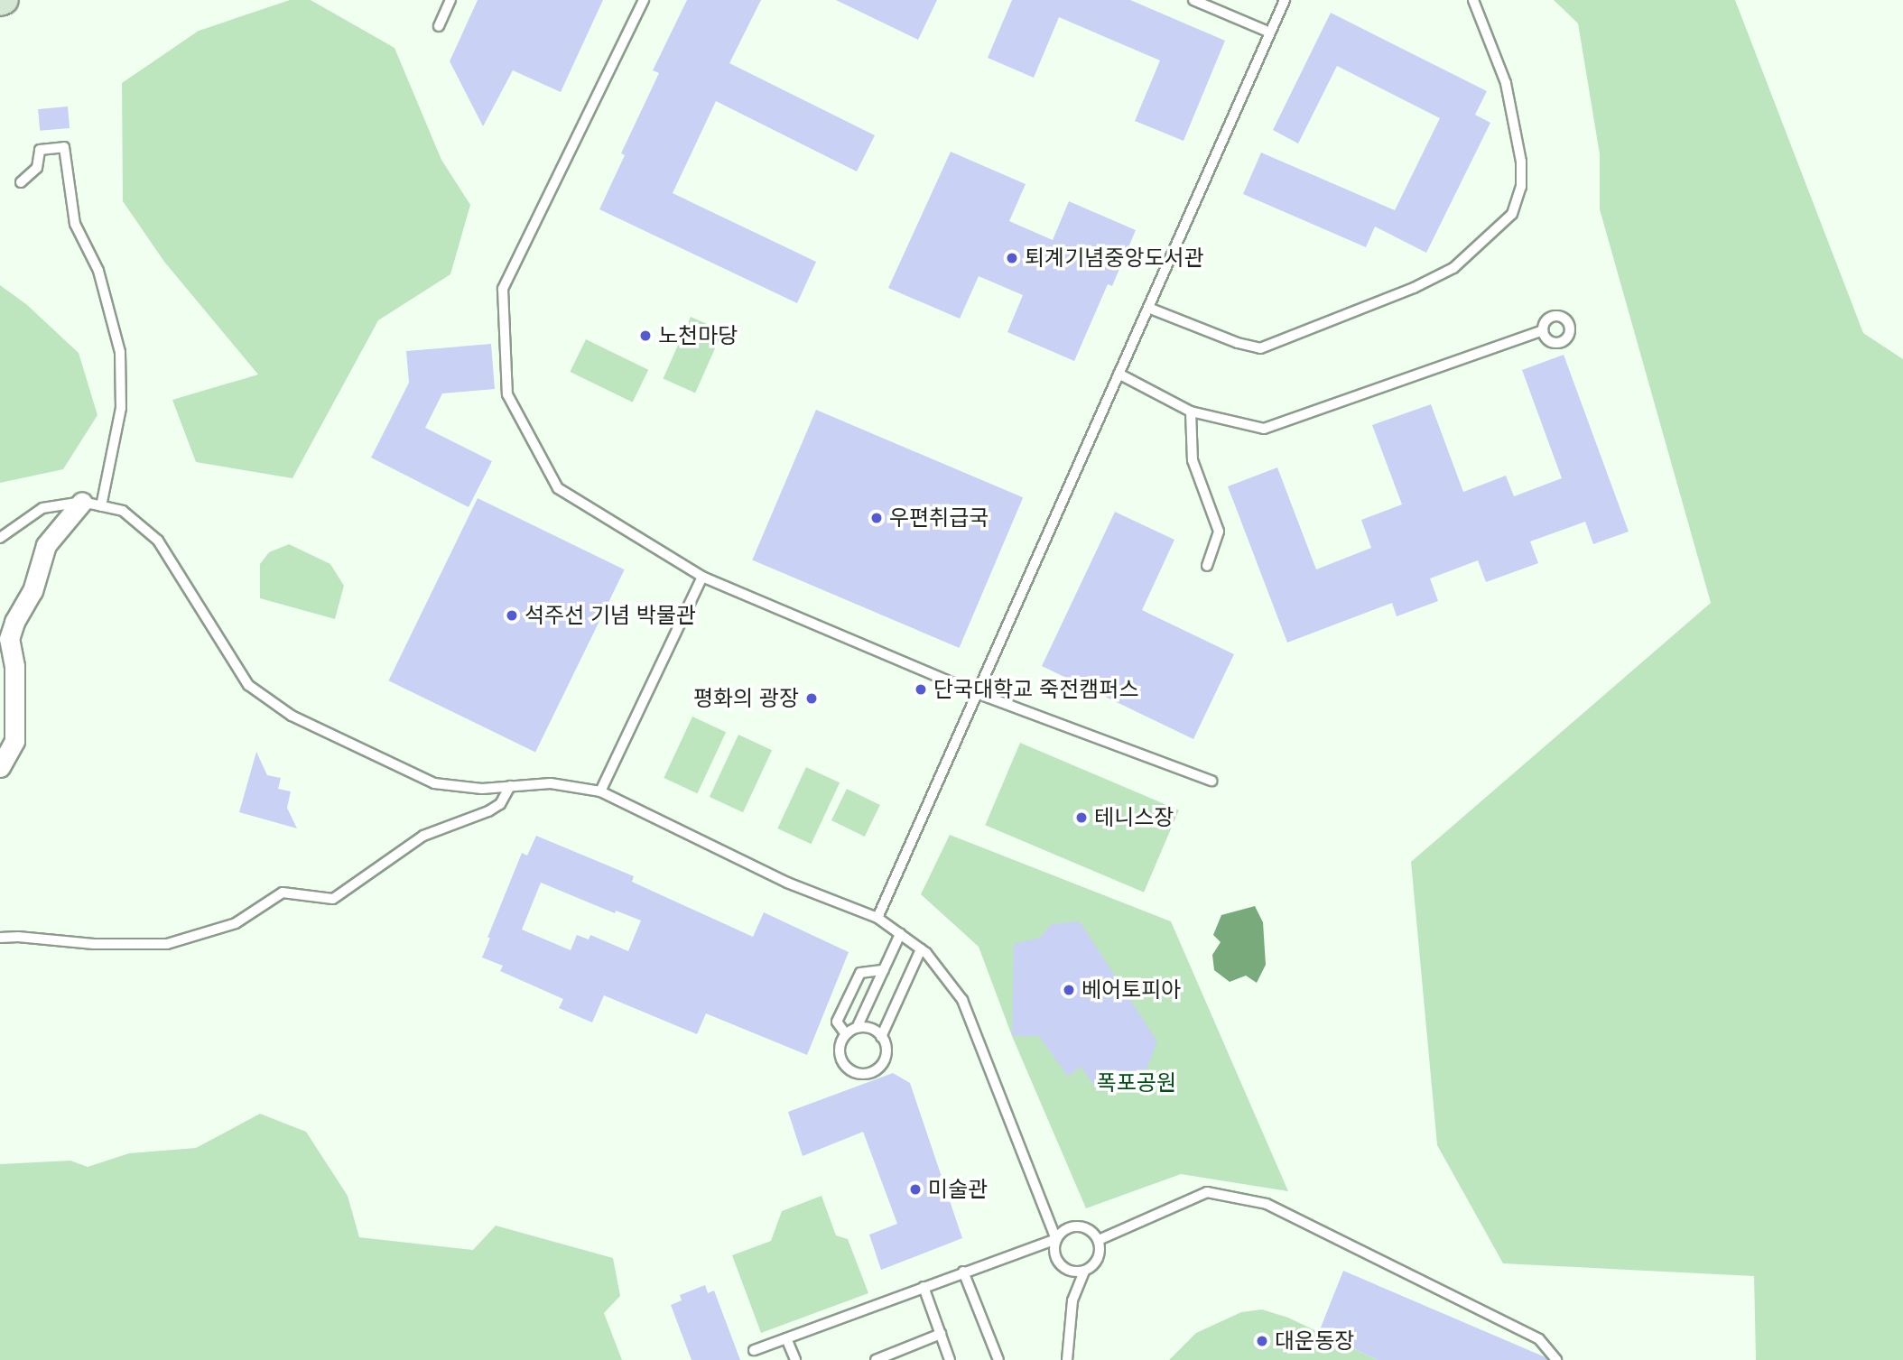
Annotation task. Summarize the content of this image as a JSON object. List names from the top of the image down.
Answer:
{
  "parks": ["폭포공원"],
  "places": [
    "퇴계기념중앙도서관",
    "노천마당",
    "우편취급국",
    "석주선 기념 박물관",
    "단국대학교 죽전캠퍼스",
    "평화의 광장",
    "테니스장",
    "베어토피아",
    "미술관",
    "대운동장"
  ]
}
